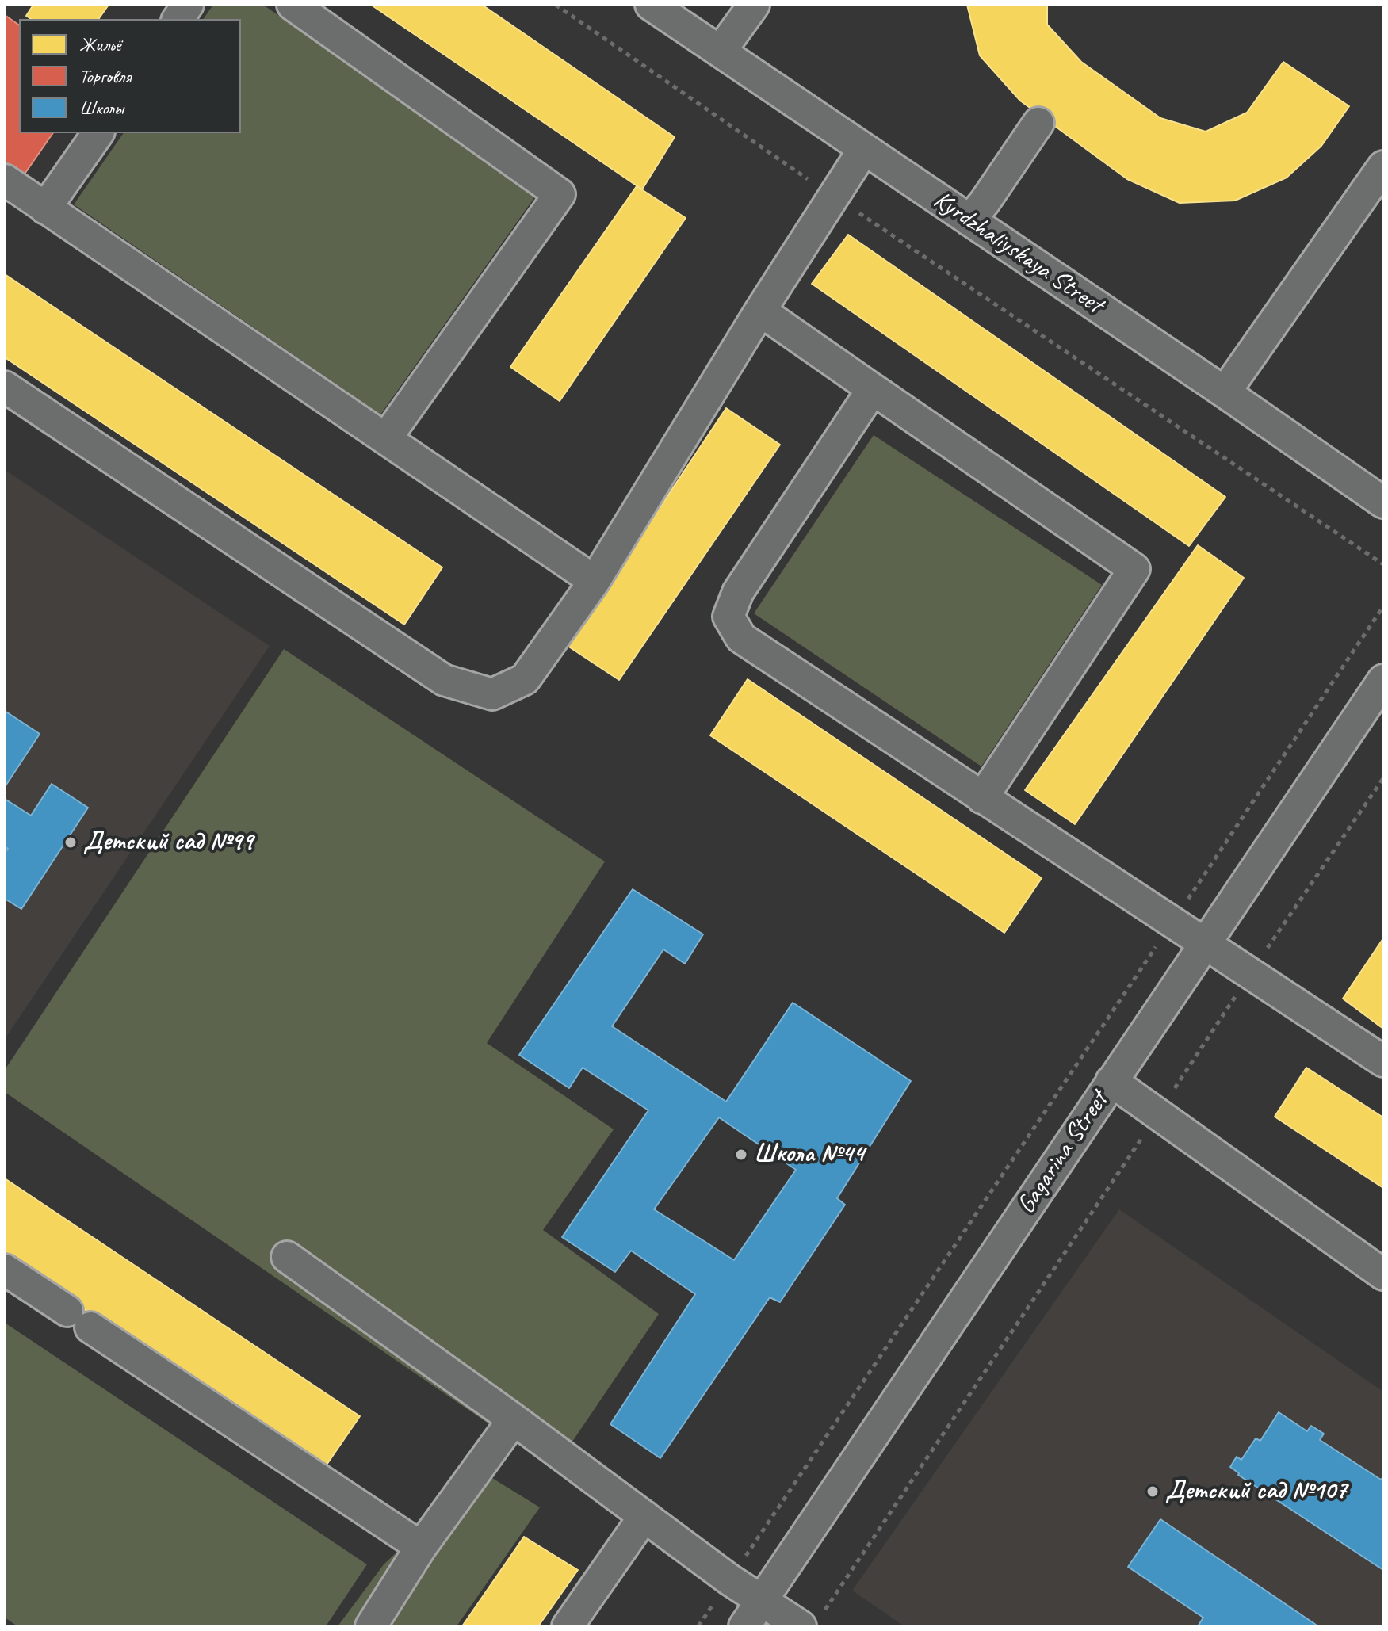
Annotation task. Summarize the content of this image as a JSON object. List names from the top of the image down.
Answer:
{
  "streets": {
    "street": ["Kyrdzhaliyskaya Street", "Gagarina Street"]
  },
  "places": ["Детский сад №99", "Школа №44", "Детский сад №107"],
  "legend": ["Жильё", "Торговля", "Школы"]
}
